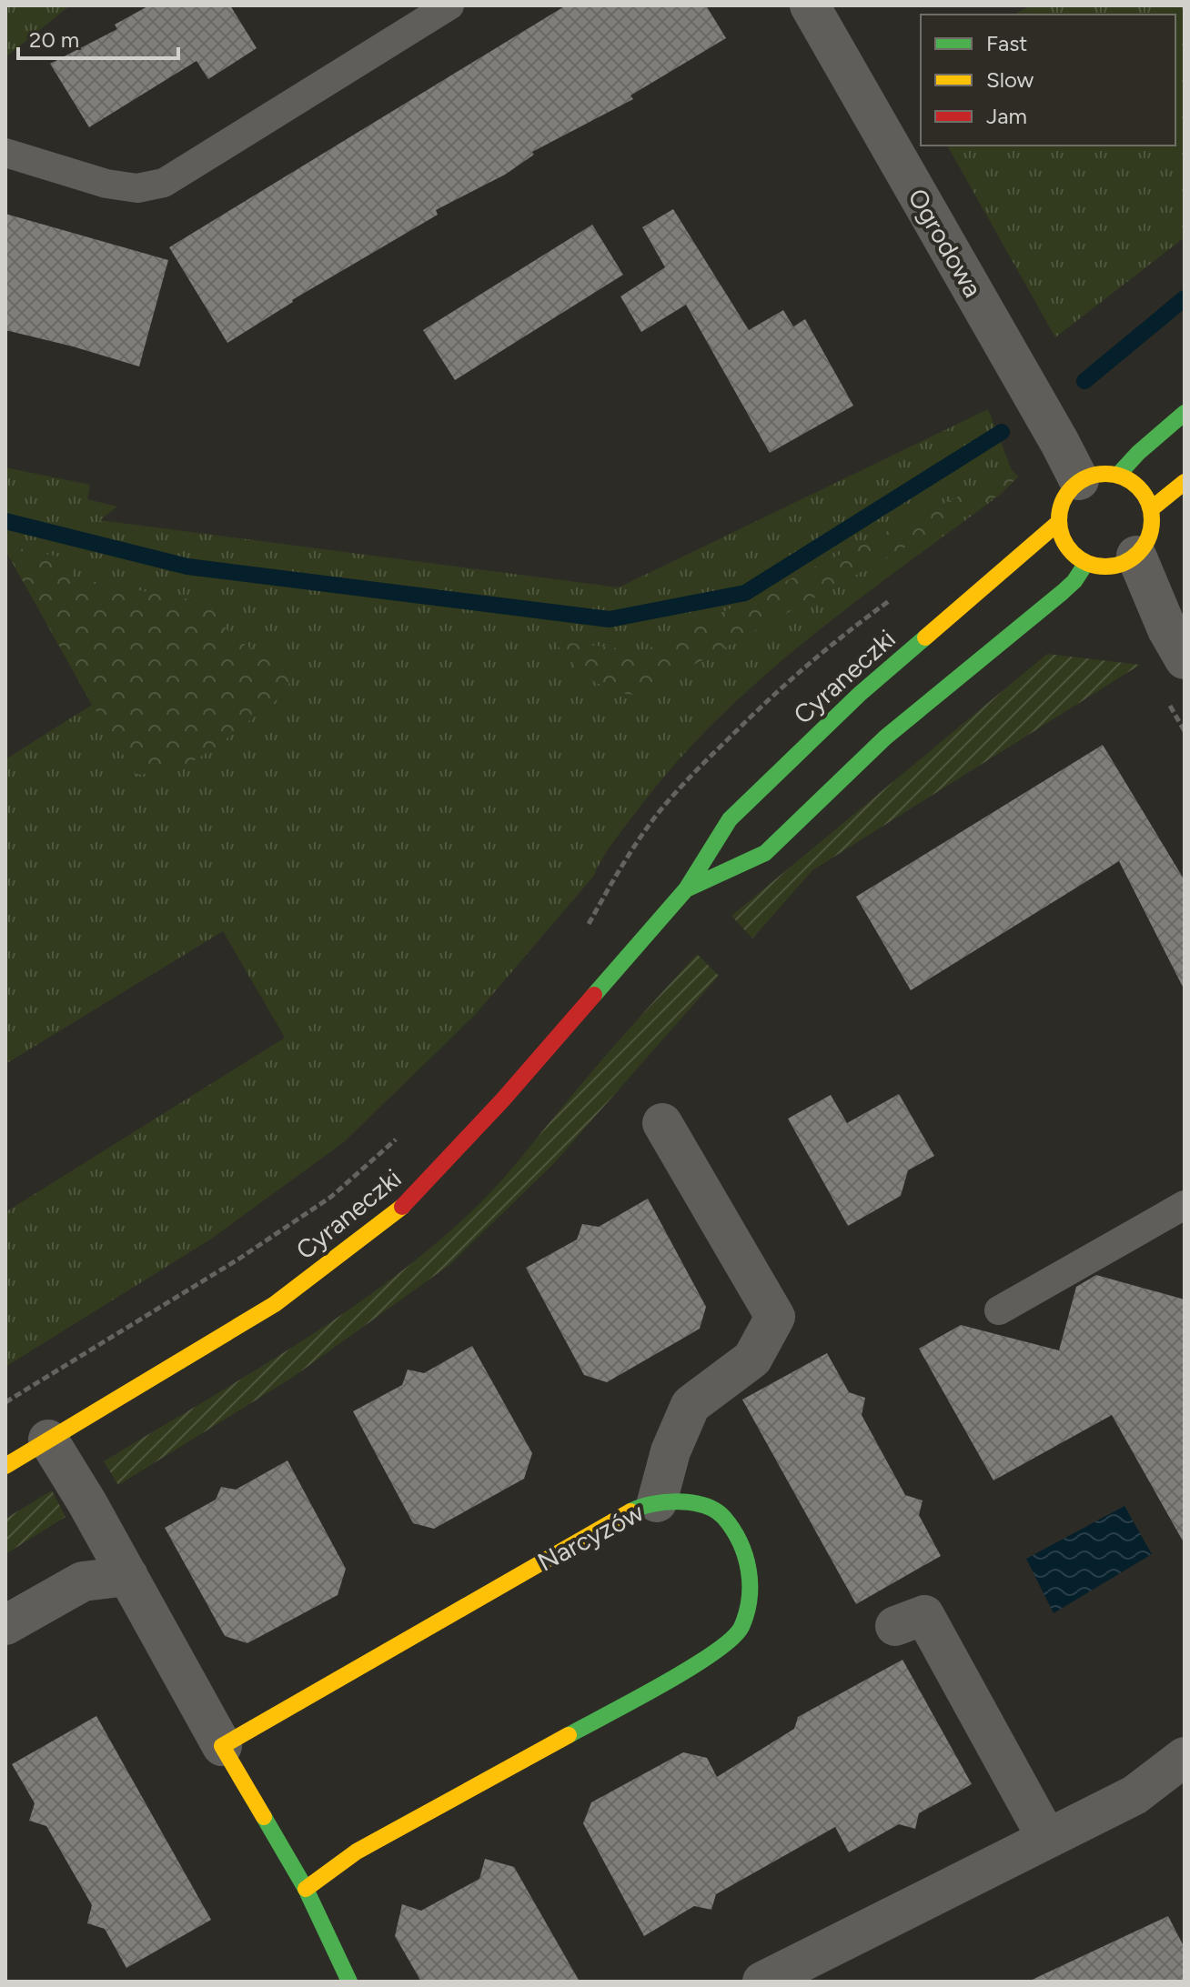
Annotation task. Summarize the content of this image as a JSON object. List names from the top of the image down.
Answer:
{
  "streets": {
    "street": ["Ogrodowa", "Cyraneczki", "Narcyzów"]
  },
  "crossings": [
    ["Ogrodowa", "Cyraneczki"]
  ],
  "legend": ["Fast", "Slow", "Jam"],
  "scale_bar": "20 m"
}
